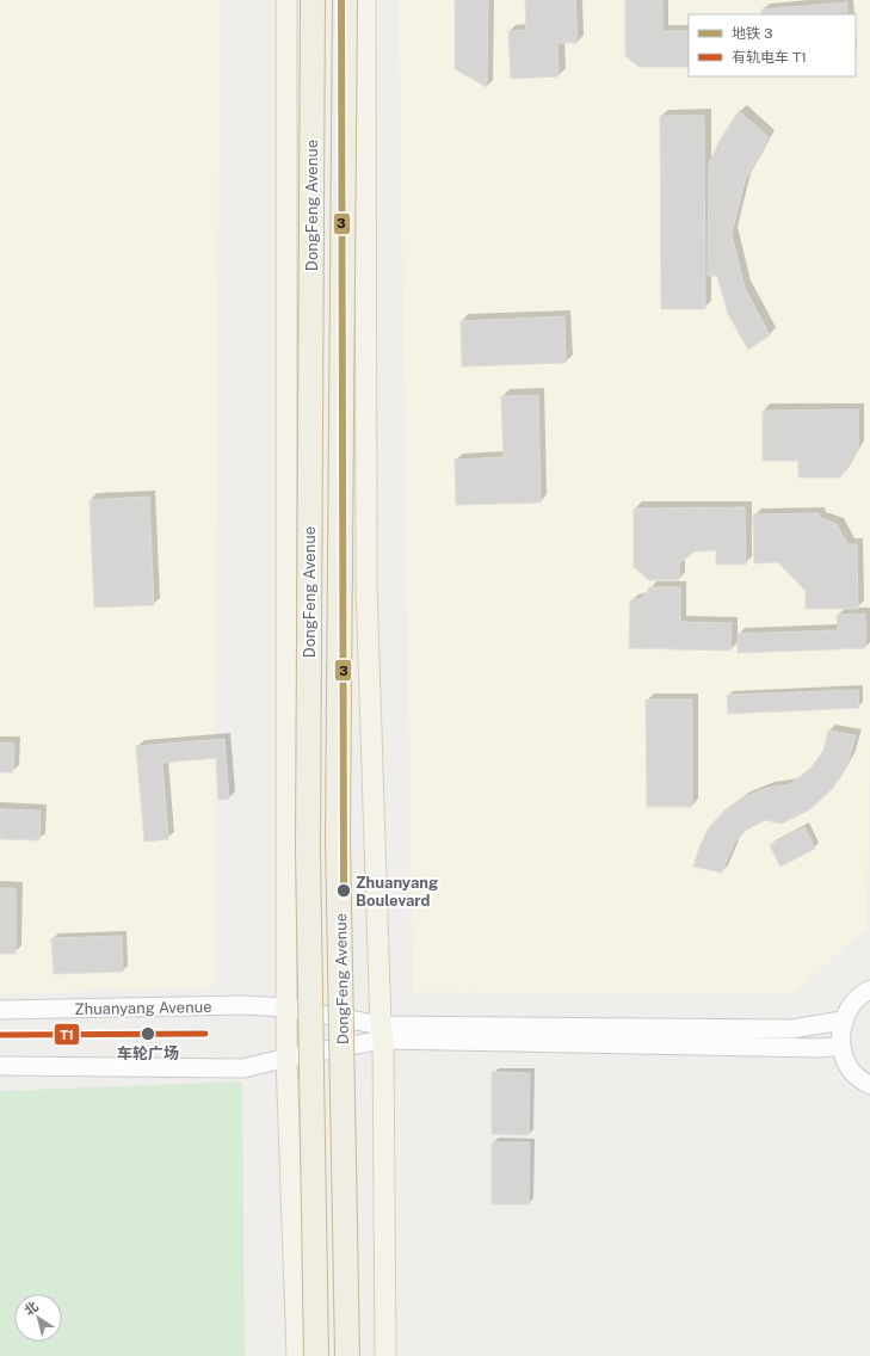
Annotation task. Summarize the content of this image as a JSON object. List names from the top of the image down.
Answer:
{
  "streets": {
    "highway": ["DongFeng Avenue"],
    "main road": ["Zhuanyang Avenue"]
  },
  "places": ["Zhuanyang Boulevard", "车轮广场"],
  "lines": ["metro line 3", "tram line T1"],
  "legend": ["地铁 3", "有轨电车 T1"],
  "north": "top left"
}
